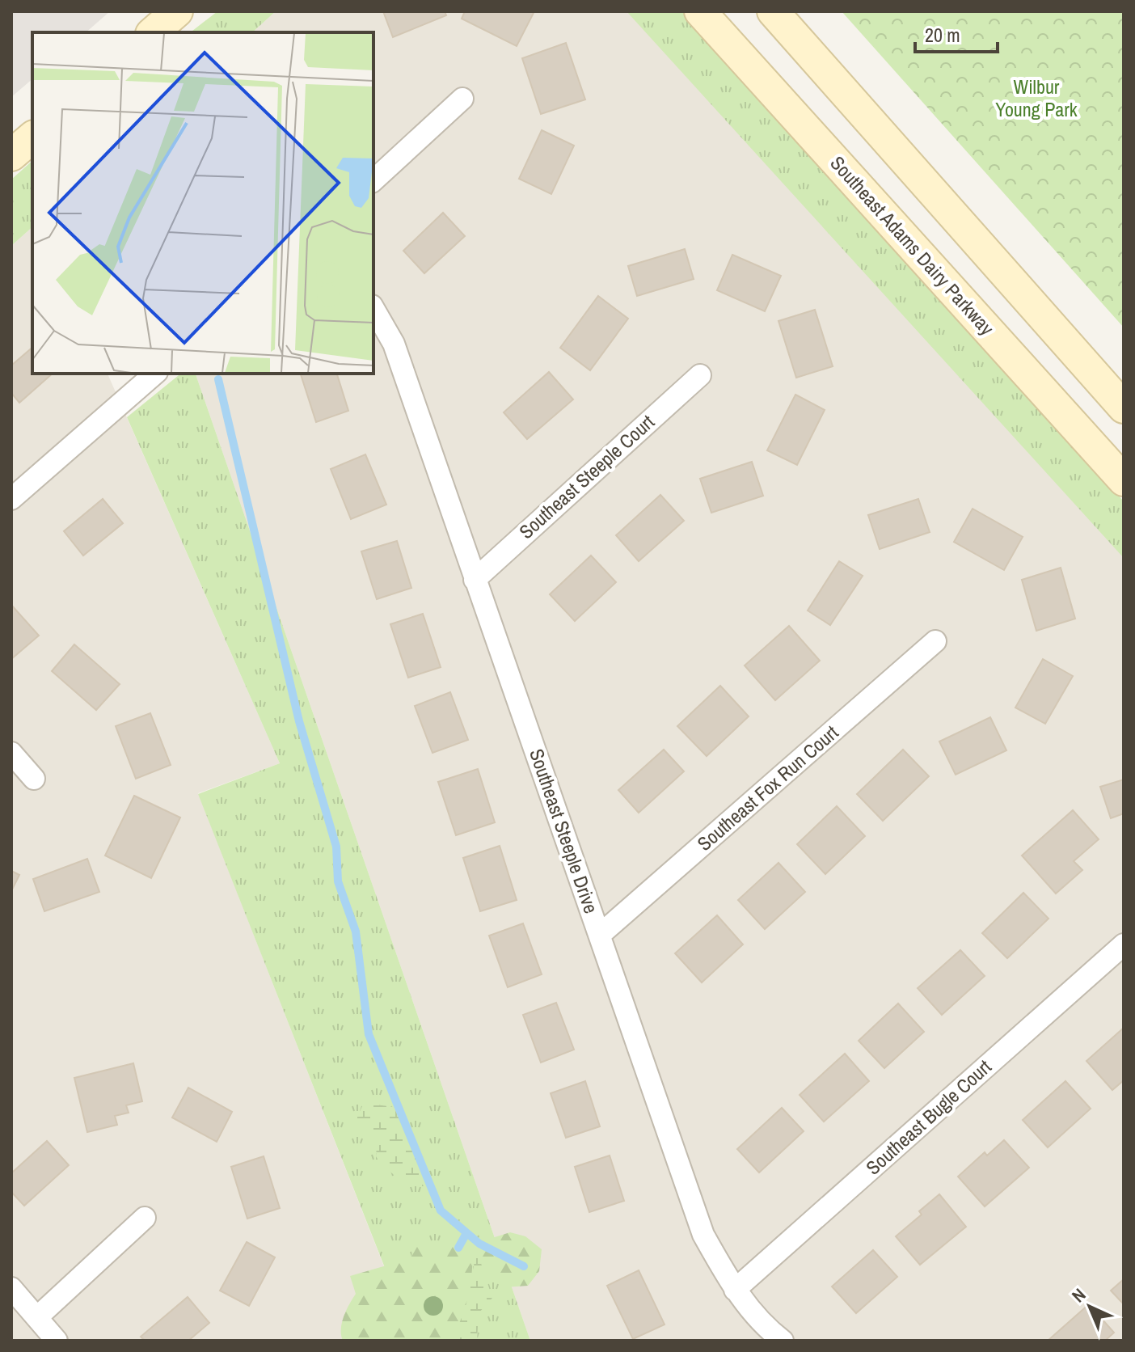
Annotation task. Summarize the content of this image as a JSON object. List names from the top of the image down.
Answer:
{
  "streets": {
    "main road": ["Southeast Adams Dairy Parkway"],
    "street": [
      "Southeast Steeple Court",
      "Southeast Fox Run Court",
      "Southeast Steeple Drive",
      "Southeast Bugle Court"
    ]
  },
  "crossings": [
    ["Southeast Steeple Court", "Southeast Steeple Drive"],
    ["Southeast Fox Run Court", "Southeast Steeple Drive"],
    ["Southeast Steeple Drive", "Southeast Bugle Court"]
  ],
  "parks": ["Wilbur Young Park"],
  "scale_bar": "20 m",
  "north": "top left"
}
